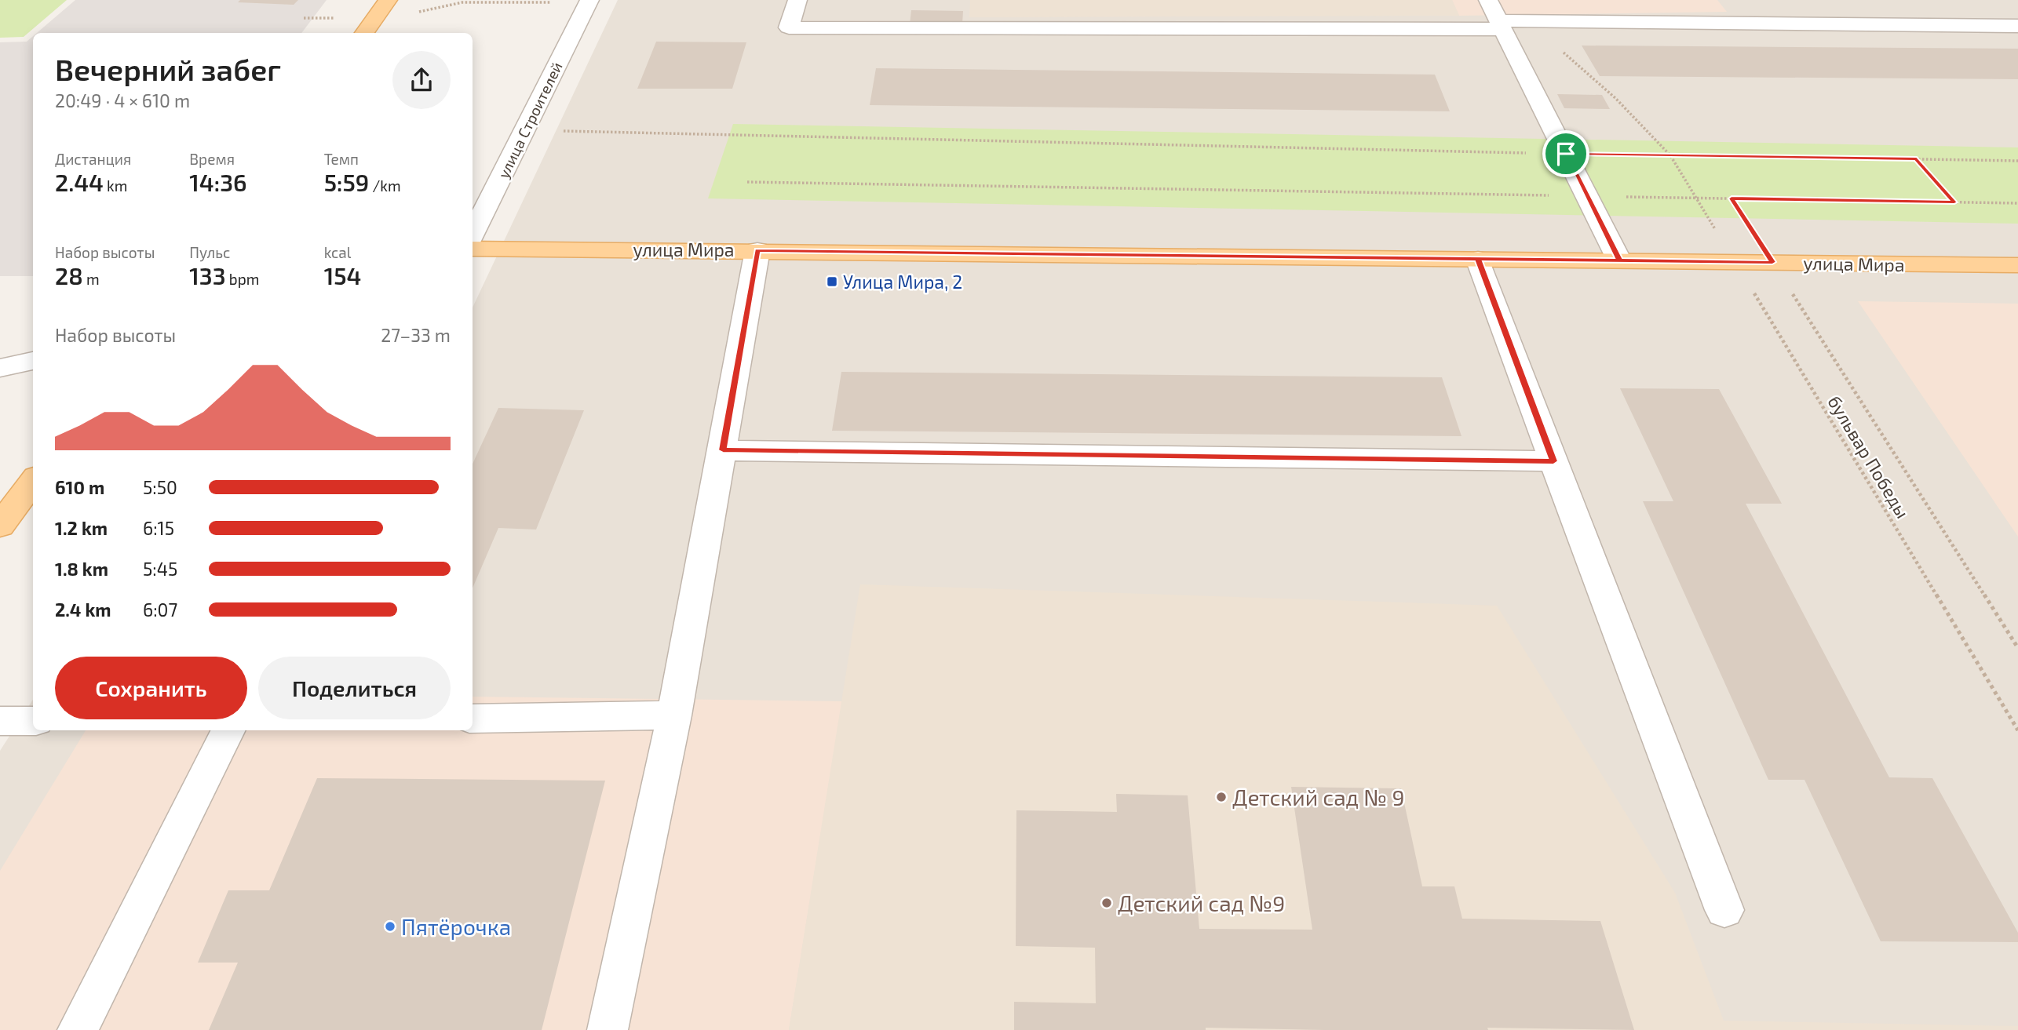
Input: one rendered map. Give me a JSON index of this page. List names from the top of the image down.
{
  "streets": {
    "main road": ["улица Мира"],
    "street": ["улица Строителей"],
    "path": ["бульвар Победы"]
  },
  "crossings": [
    ["улица Мира", "бульвар Победы"]
  ],
  "places": {
    "transit": ["Улица Мира, 2"],
    "other": ["Детский сад № 9", "Детский сад №9", "Пятёрочка"]
  },
  "page": {
    "heading": ["Вечерний забег", "20:49 · 4 × 610 m"],
    "stats": [
      ["Дистанция", "2.44 km"],
      ["Время", "14:36"],
      ["Темп", "5:59 /km"],
      ["Набор высоты", "28 m"],
      ["Пульс", "133 bpm"],
      ["kcal", "154"]
    ],
    "chart": ["Набор высоты", "27–33 m"],
    "list": [
      {
        "name": "610 m",
        "note": "5:50"
      },
      {
        "name": "1.2 km",
        "note": "6:15"
      },
      {
        "name": "1.8 km",
        "note": "5:45"
      },
      {
        "name": "2.4 km",
        "note": "6:07"
      }
    ],
    "buttons": ["Сохранить", "Поделиться"]
  }
}
